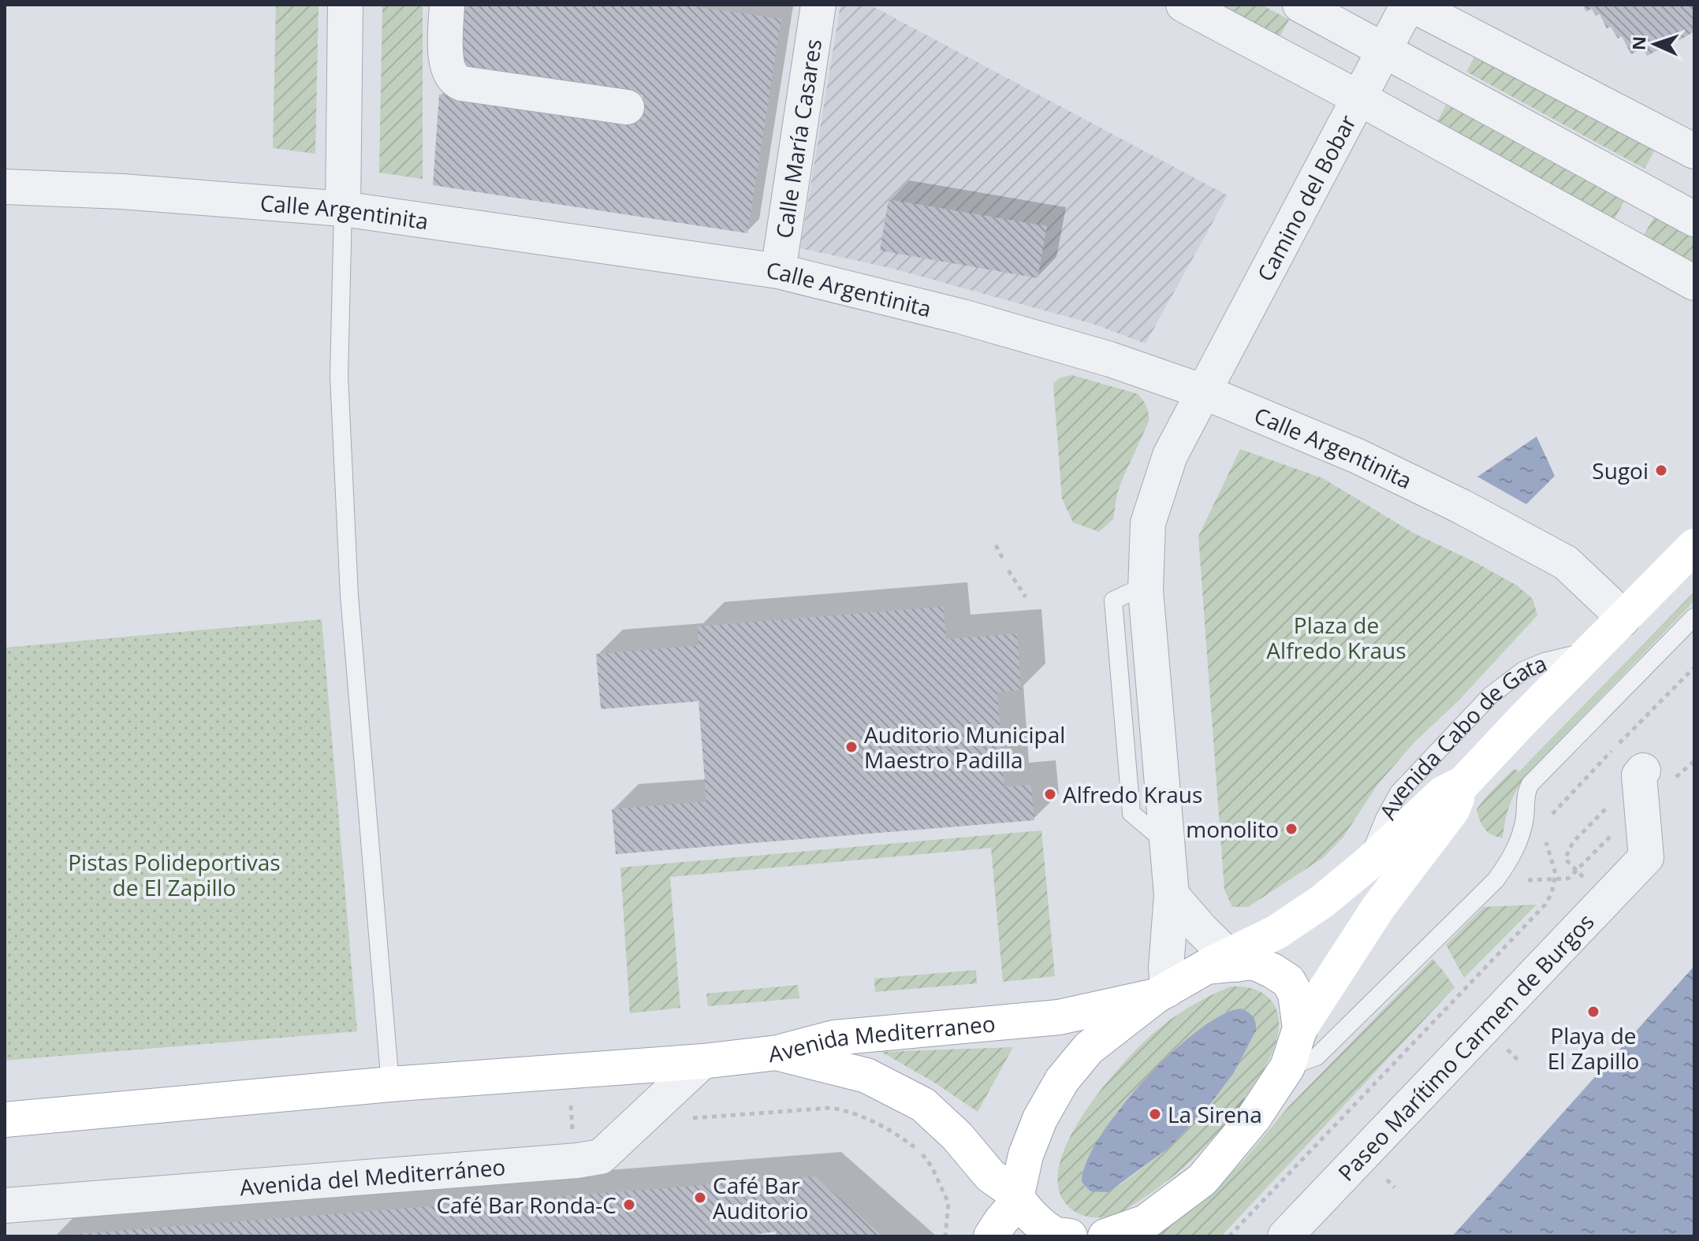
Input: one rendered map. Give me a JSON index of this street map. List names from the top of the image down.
{
  "streets": {
    "main road": ["Avenida Cabo de Gata", "Avenida Mediterraneo"],
    "street": [
      "Calle María Casares",
      "Camino del Bobar",
      "Calle Argentinita",
      "Paseo Marítimo Carmen de Burgos",
      "Avenida del Mediterráneo"
    ]
  },
  "crossings": [
    ["Calle María Casares", "Calle Argentinita"],
    ["Camino del Bobar", "Calle Argentinita"],
    ["Calle Argentinita", "Avenida Cabo de Gata"],
    ["Avenida Cabo de Gata", "Avenida Mediterraneo"]
  ],
  "parks": ["Plaza de Alfredo Kraus", "Pistas Polideportivas de El Zapillo"],
  "places": [
    "Sugoi",
    "Auditorio Municipal Maestro Padilla",
    "Alfredo Kraus",
    "monolito",
    "Playa de El Zapillo",
    "La Sirena",
    "Café Bar Auditorio",
    "Café Bar Ronda-C"
  ],
  "north": "left"
}
